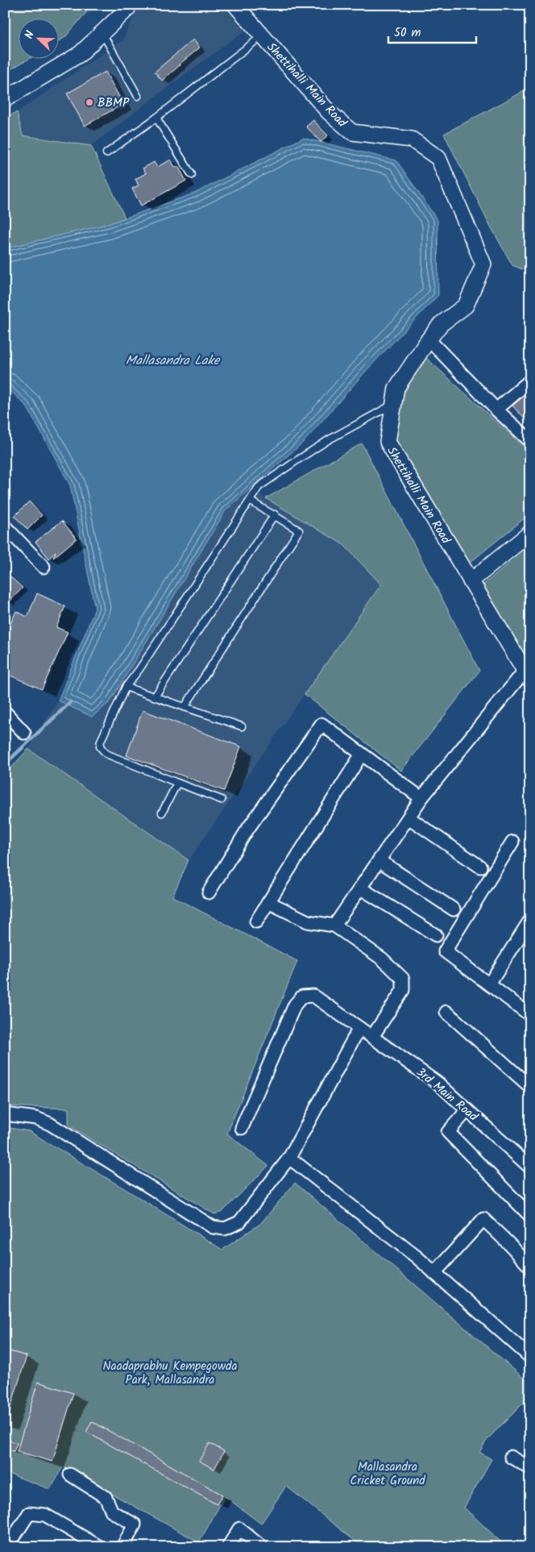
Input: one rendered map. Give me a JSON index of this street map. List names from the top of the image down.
{
  "streets": {
    "street": ["Shettihalli Main Road", "3rd Main Road"]
  },
  "water": ["Mallasandra Lake"],
  "parks": ["Naadaprabhu Kempegowda Park, Mallasandra", "Mallasandra Cricket Ground"],
  "places": ["BBMP"],
  "scale_bar": "50 m",
  "north": "top left"
}
